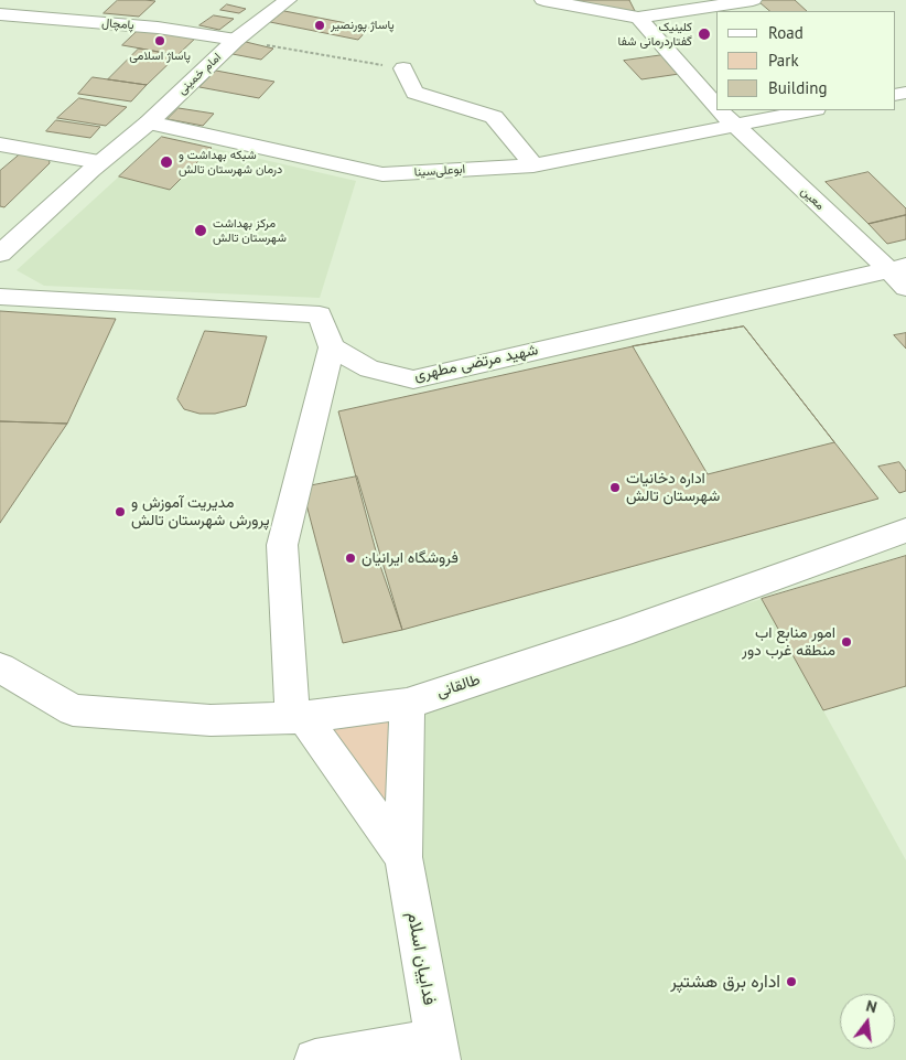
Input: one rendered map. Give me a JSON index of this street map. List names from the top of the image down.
{
  "streets": {
    "street": [
      "پامچال",
      "امام خمینی",
      "ابوعلی‌سینا",
      "معین",
      "شهید مرتضی مطهری",
      "طالقانی",
      "فداییان اسلام"
    ]
  },
  "crossings": [
    ["پامچال", "امام خمینی"],
    ["امام خمینی", "ابوعلی‌سینا"],
    ["ابوعلی‌سینا", "معین"],
    ["معین", "شهید مرتضی مطهری"],
    ["طالقانی", "فداییان اسلام"]
  ],
  "places": [
    "پاساژ پورنصیر",
    "کلینیک گفتاردرمانی شفا",
    "پاساژ اسلامی",
    "شبکه بهداشت و درمان شهرستان تالش",
    "مرکز بهداشت شهرستان تالش",
    "اداره دخانیات شهرستان تالش",
    "مدیریت آموزش و پرورش شهرستان تالش",
    "فروشگاه ایرانیان",
    "امور منابع اب منطقه غرب دور",
    "اداره برق هشتپر"
  ],
  "legend": ["Road", "Park", "Building"],
  "north": "top"
}
